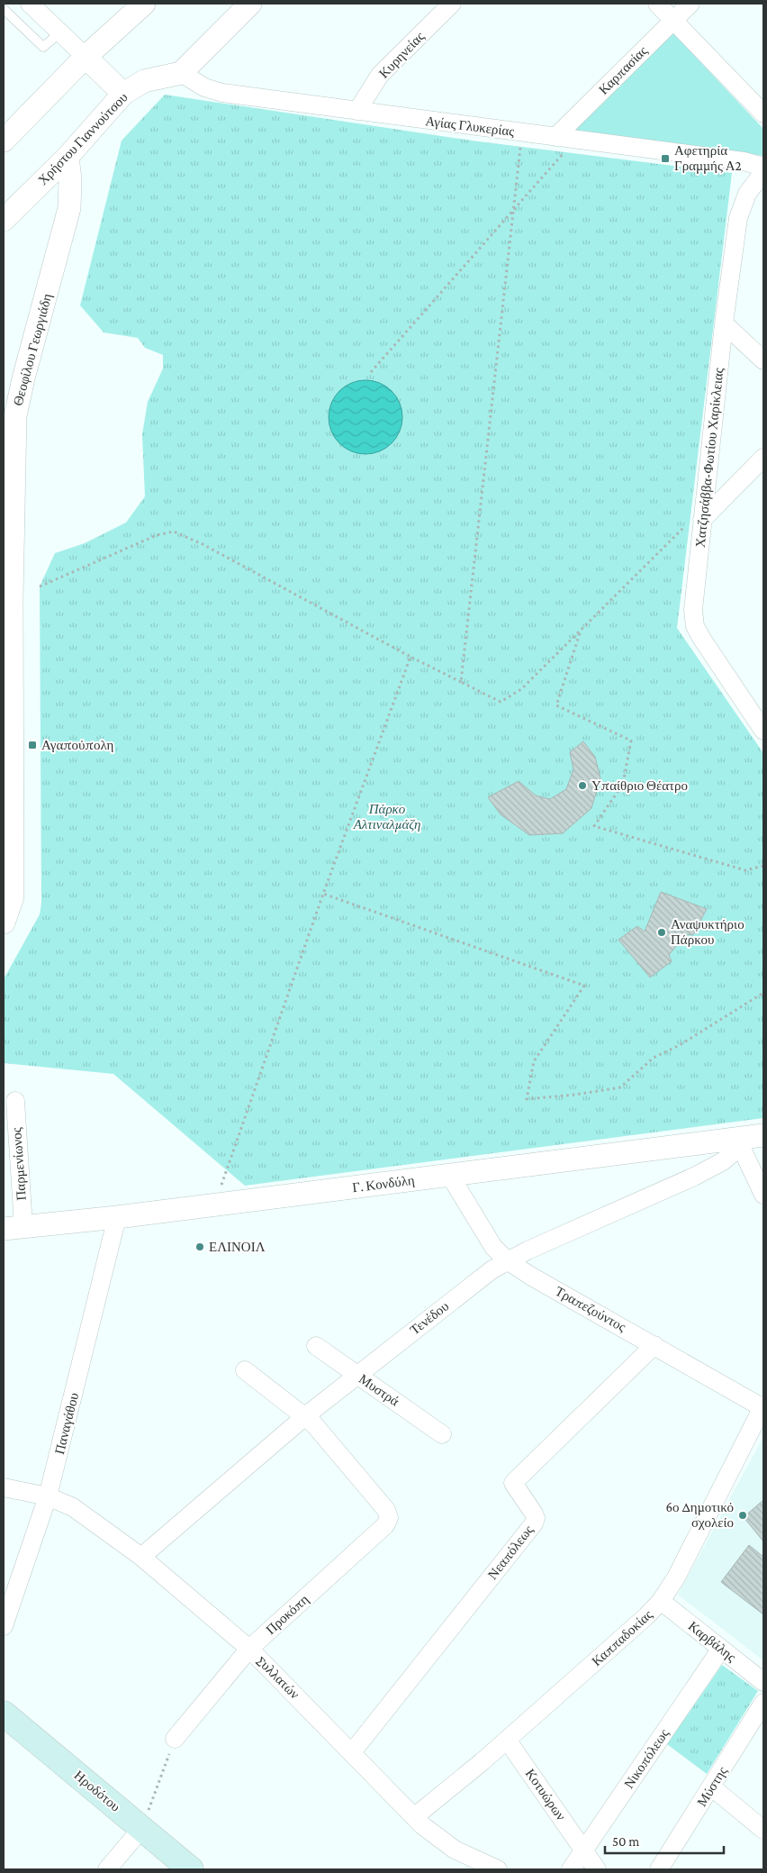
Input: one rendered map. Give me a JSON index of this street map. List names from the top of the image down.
{
  "streets": {
    "main road": ["Ηροδότου"],
    "street": [
      "Κυρηνείας",
      "Καρπασίας",
      "Αγίας Γλυκερίας",
      "Χρήστου Γιαννούτσου",
      "Θεοφίλου Γεωργιάδη",
      "Χατζησάββα-Φωτίου Χαρίκλειας",
      "Παρμενίωνος",
      "Γ. Κονδύλη",
      "Τραπεζούντος",
      "Τενέδου",
      "Μυστρά",
      "Παναγάθου",
      "Νεαπόλεως",
      "Προκόπη",
      "Καππαδοκίας",
      "Καρβάλης",
      "Συλλατών",
      "Νικοπόλεως",
      "Μύστης",
      "Κοτυώρων"
    ]
  },
  "crossings": [
    ["Κυρηνείας", "Αγίας Γλυκερίας"],
    ["Καρπασίας", "Αγίας Γλυκερίας"],
    ["Αγίας Γλυκερίας", "Χρήστου Γιαννούτσου"],
    ["Χρήστου Γιαννούτσου", "Θεοφίλου Γεωργιάδη"],
    ["Παρμενίωνος", "Γ. Κονδύλη"],
    ["Γ. Κονδύλη", "Τραπεζούντος"],
    ["Γ. Κονδύλη", "Τενέδου"],
    ["Γ. Κονδύλη", "Παναγάθου"],
    ["Τραπεζούντος", "Τενέδου"],
    ["Τραπεζούντος", "Νεαπόλεως"],
    ["Τραπεζούντος", "Καππαδοκίας"],
    ["Τενέδου", "Μυστρά"],
    ["Τενέδου", "Προκόπη"],
    ["Τενέδου", "Συλλατών"],
    ["Παναγάθου", "Συλλατών"],
    ["Νεαπόλεως", "Συλλατών"],
    ["Προκόπη", "Συλλατών"],
    ["Καππαδοκίας", "Καρβάλης"],
    ["Καππαδοκίας", "Συλλατών"],
    ["Καππαδοκίας", "Κοτυώρων"],
    ["Καρβάλης", "Νικοπόλεως"],
    ["Νικοπόλεως", "Κοτυώρων"]
  ],
  "parks": ["Πάρκο Αλτιναλμάζη"],
  "places": {
    "transit": ["Αφετηρία Γραμμής Α2", "Αγαπούπολη"],
    "other": [
      "Υπαίθριο Θέατρο",
      "Αναψυκτήριο Πάρκου",
      "ΕΛΙΝΟΙΛ",
      "6ο Δημοτικό σχολείο"
    ]
  },
  "scale_bar": "50 m"
}
